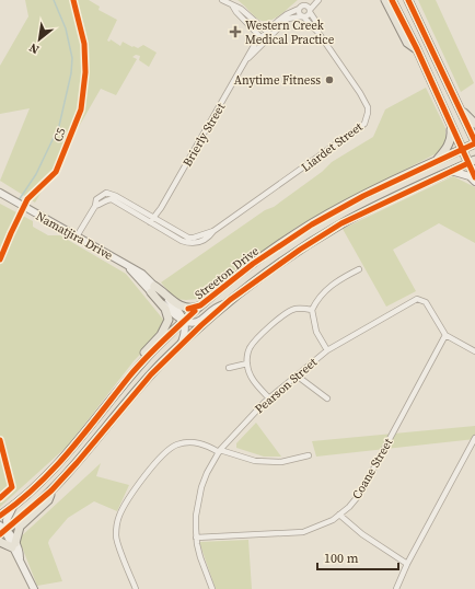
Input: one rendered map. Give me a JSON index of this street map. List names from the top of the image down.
{
  "streets": {
    "main road": ["Namatjira Drive", "Streeton Drive"],
    "street": [
      "Brierly Street",
      "Liardet Street",
      "Pearson Street",
      "Coane Street"
    ],
    "cycle path": ["C5"]
  },
  "crossings": [
    ["Brierly Street", "Liardet Street"],
    ["Namatjira Drive", "Streeton Drive"],
    ["Pearson Street", "Coane Street"]
  ],
  "places": {
    "health": ["Western Creek Medical Practice"],
    "other": ["Anytime Fitness"]
  },
  "scale_bar": "100 m",
  "north": "bottom left"
}
